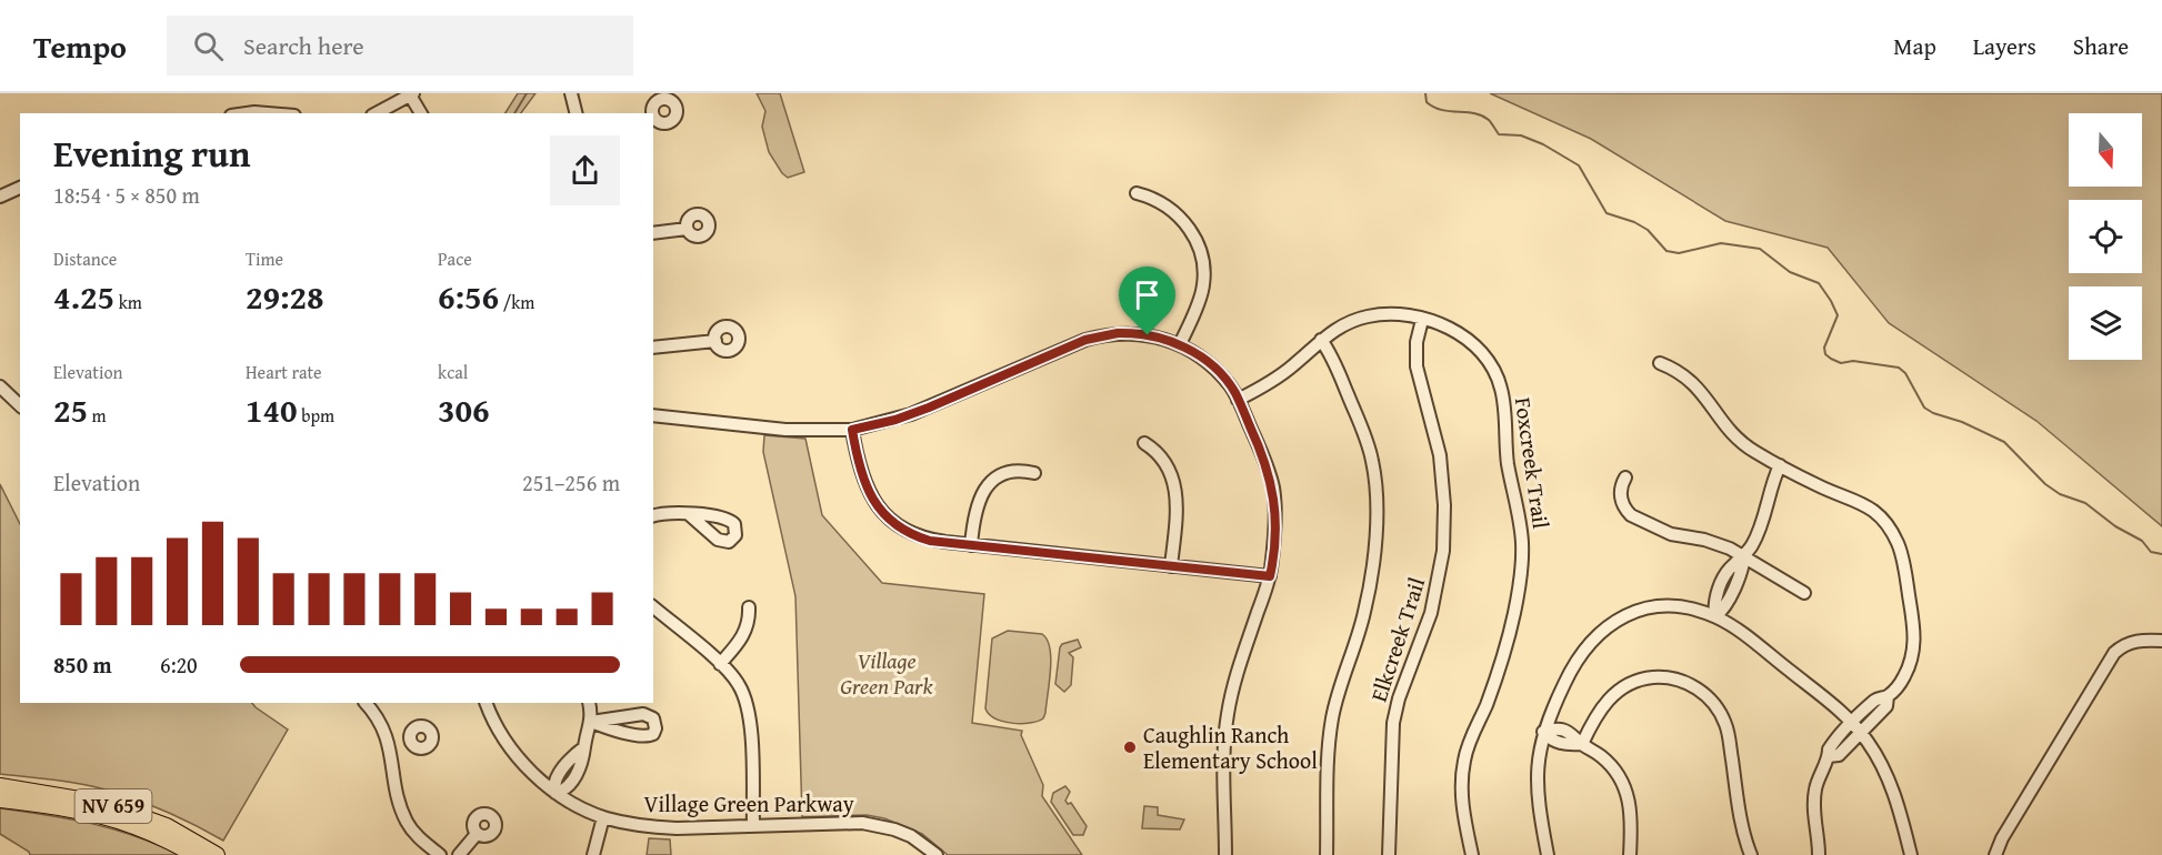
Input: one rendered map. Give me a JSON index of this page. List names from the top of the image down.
{
  "streets": {
    "main road": ["NV 659"],
    "street": ["Foxcreek Trail", "Elkcreek Trail", "Village Green Parkway"]
  },
  "crossings": [
    ["Foxcreek Trail", "Elkcreek Trail"]
  ],
  "parks": ["Village Green Park"],
  "places": ["Caughlin Ranch Elementary School"],
  "north": "bottom",
  "page": {
    "header": "Tempo",
    "search": "Search here",
    "nav": ["Map", "Layers", "Share"],
    "heading": ["Evening run", "18:54 · 5 × 850 m"],
    "stats": [
      ["Distance", "4.25 km"],
      ["Time", "29:28"],
      ["Pace", "6:56 /km"],
      ["Elevation", "25 m"],
      ["Heart rate", "140 bpm"],
      ["kcal", "306"]
    ],
    "chart": ["Elevation", "251–256 m"],
    "list": [
      {
        "name": "850 m",
        "note": "6:20"
      }
    ]
  }
}
